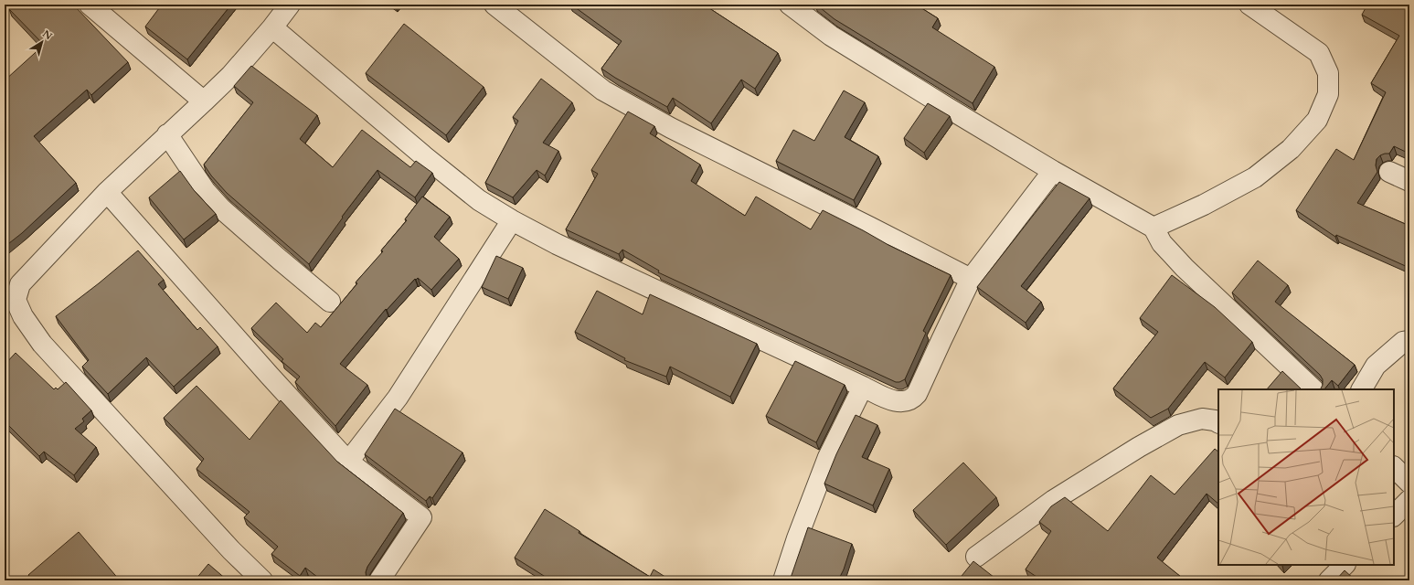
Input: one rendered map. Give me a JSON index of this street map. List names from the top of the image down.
{
  "north": "top right"
}
